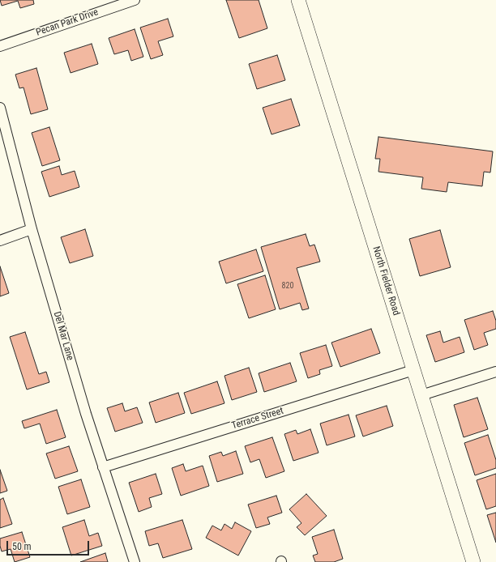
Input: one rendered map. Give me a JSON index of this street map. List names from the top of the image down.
{
  "streets": {
    "main road": ["North Fielder Road"],
    "street": ["Pecan Park Drive", "Del Mar Lane", "Terrace Street"]
  },
  "crossings": [
    ["North Fielder Road", "Terrace Street"],
    ["Del Mar Lane", "Terrace Street"]
  ],
  "house_numbers": ["820"],
  "scale_bar": "50 m"
}
